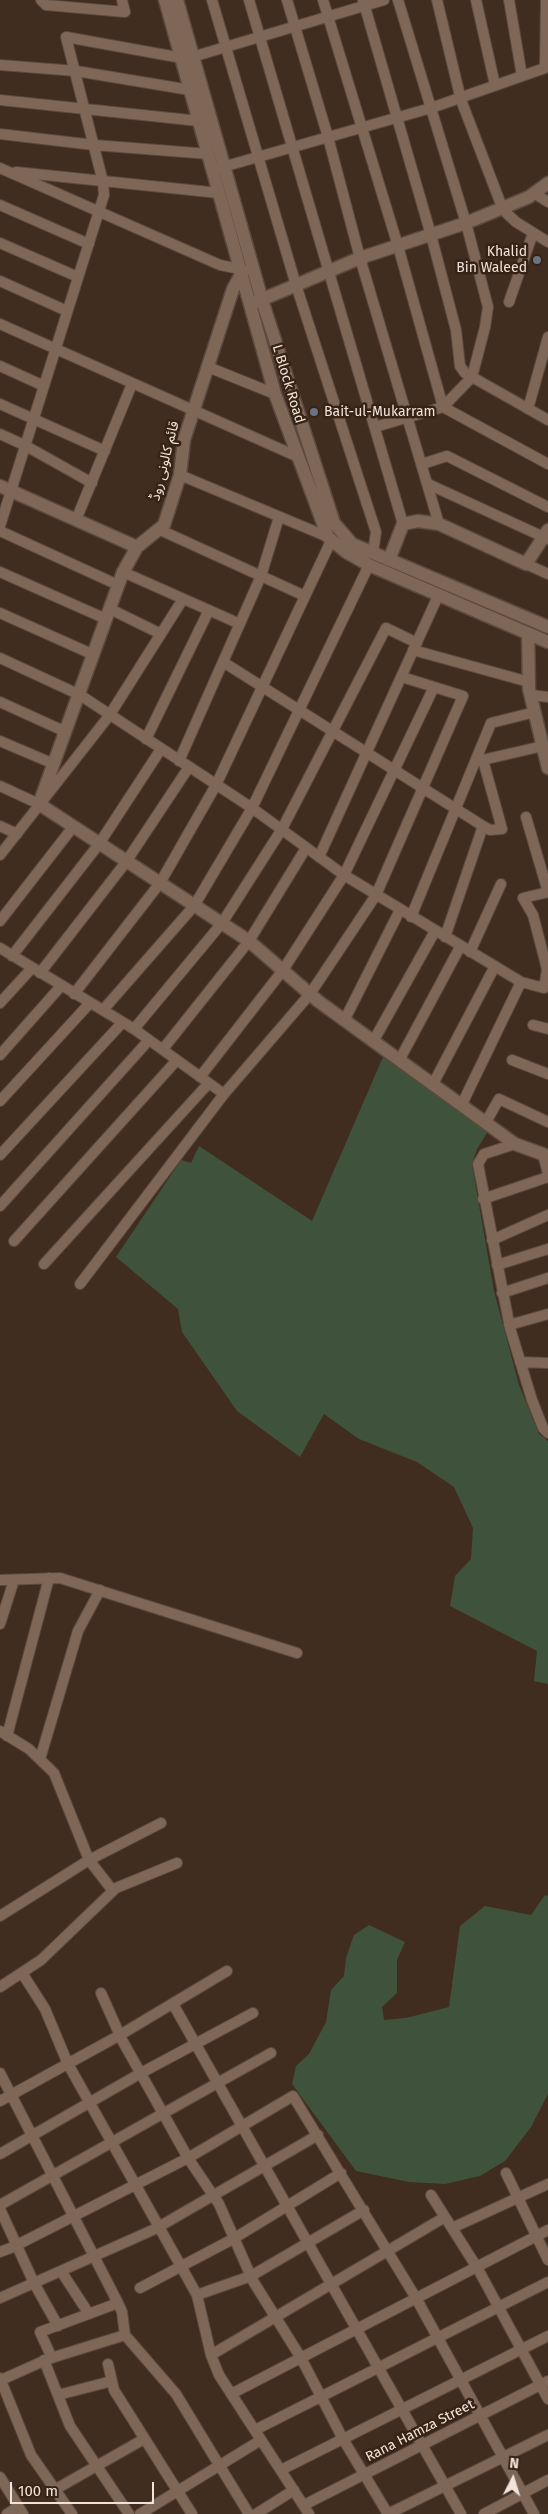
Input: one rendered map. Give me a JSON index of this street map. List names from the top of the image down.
{
  "streets": {
    "street": ["L Block Road", "قائم کالونی روڈ", "Rana Hamza Street"]
  },
  "crossings": [
    ["L Block Road", "قائم کالونی روڈ"]
  ],
  "places": ["Khalid Bin Waleed", "Bait-ul-Mukarram"],
  "scale_bar": "100 m",
  "north": "top"
}
